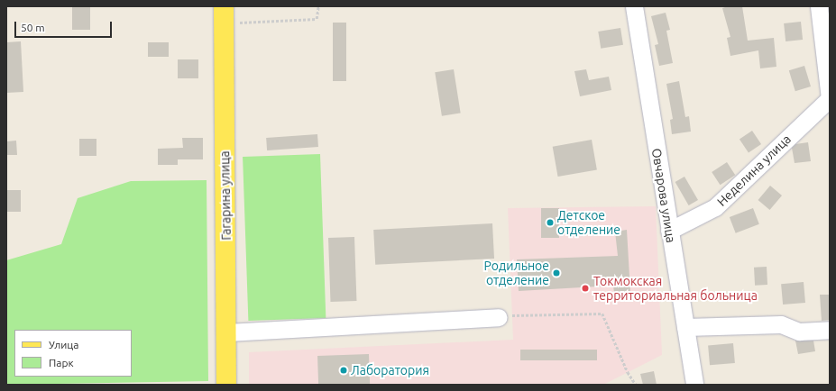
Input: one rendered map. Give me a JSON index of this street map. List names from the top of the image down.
{
  "streets": {
    "main road": ["Гагарина улица"],
    "street": ["Неделина улица", "Овчарова улица"]
  },
  "crossings": [
    ["Неделина улица", "Овчарова улица"]
  ],
  "places": [
    "Детское отделение",
    "Родильное отделение",
    "Токмокская территориальная больница",
    "Лаборатория"
  ],
  "legend": ["Улица", "Парк"],
  "scale_bar": "50 m"
}
